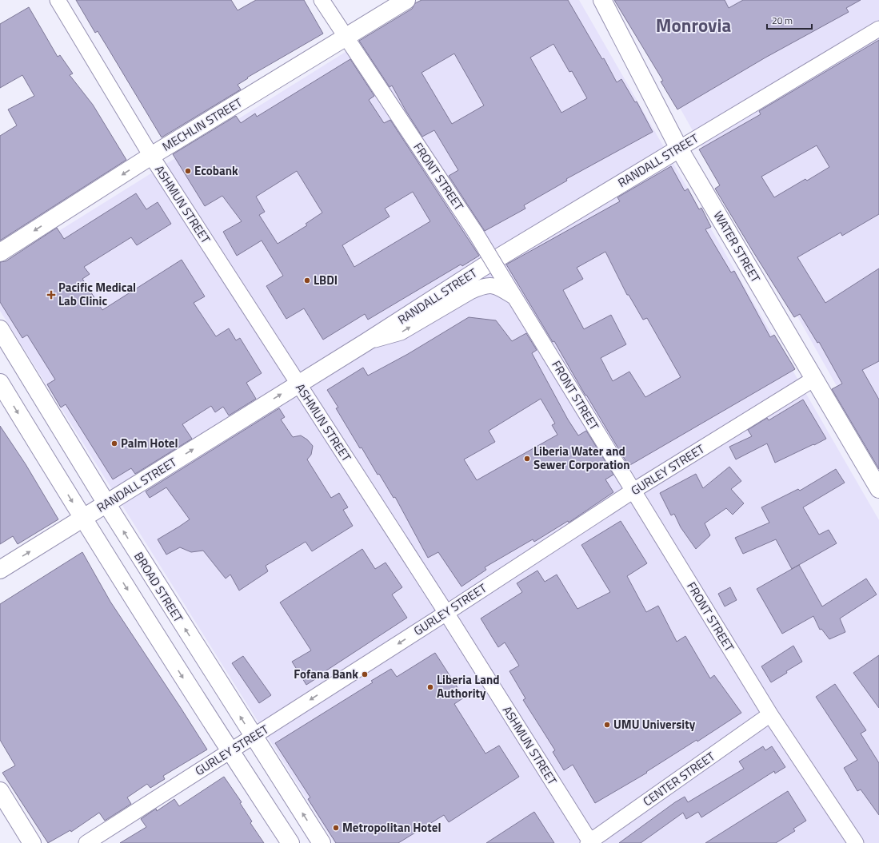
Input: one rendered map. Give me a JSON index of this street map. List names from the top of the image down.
{
  "streets": {
    "street": [
      "MECHLIN STREET",
      "RANDALL STREET",
      "FRONT STREET",
      "ASHMUN STREET",
      "WATER STREET",
      "GURLEY STREET",
      "BROAD STREET",
      "CENTER STREET"
    ]
  },
  "crossings": [
    ["MECHLIN STREET", "FRONT STREET"],
    ["MECHLIN STREET", "ASHMUN STREET"],
    ["RANDALL STREET", "ASHMUN STREET"],
    ["RANDALL STREET", "WATER STREET"],
    ["RANDALL STREET", "BROAD STREET"],
    ["FRONT STREET", "GURLEY STREET"],
    ["FRONT STREET", "CENTER STREET"],
    ["ASHMUN STREET", "GURLEY STREET"],
    ["ASHMUN STREET", "CENTER STREET"],
    ["WATER STREET", "GURLEY STREET"],
    ["GURLEY STREET", "BROAD STREET"]
  ],
  "one_way": ["MECHLIN STREET"],
  "districts": ["Monrovia"],
  "places": {
    "other": [
      "Ecobank",
      "LBDI",
      "Palm Hotel",
      "Liberia Water and Sewer Corporation",
      "Fofana Bank",
      "Liberia Land Authority",
      "UMU University",
      "Metropolitan Hotel"
    ],
    "health": ["Pacific Medical Lab Clinic"]
  },
  "scale_bar": "20 m"
}
